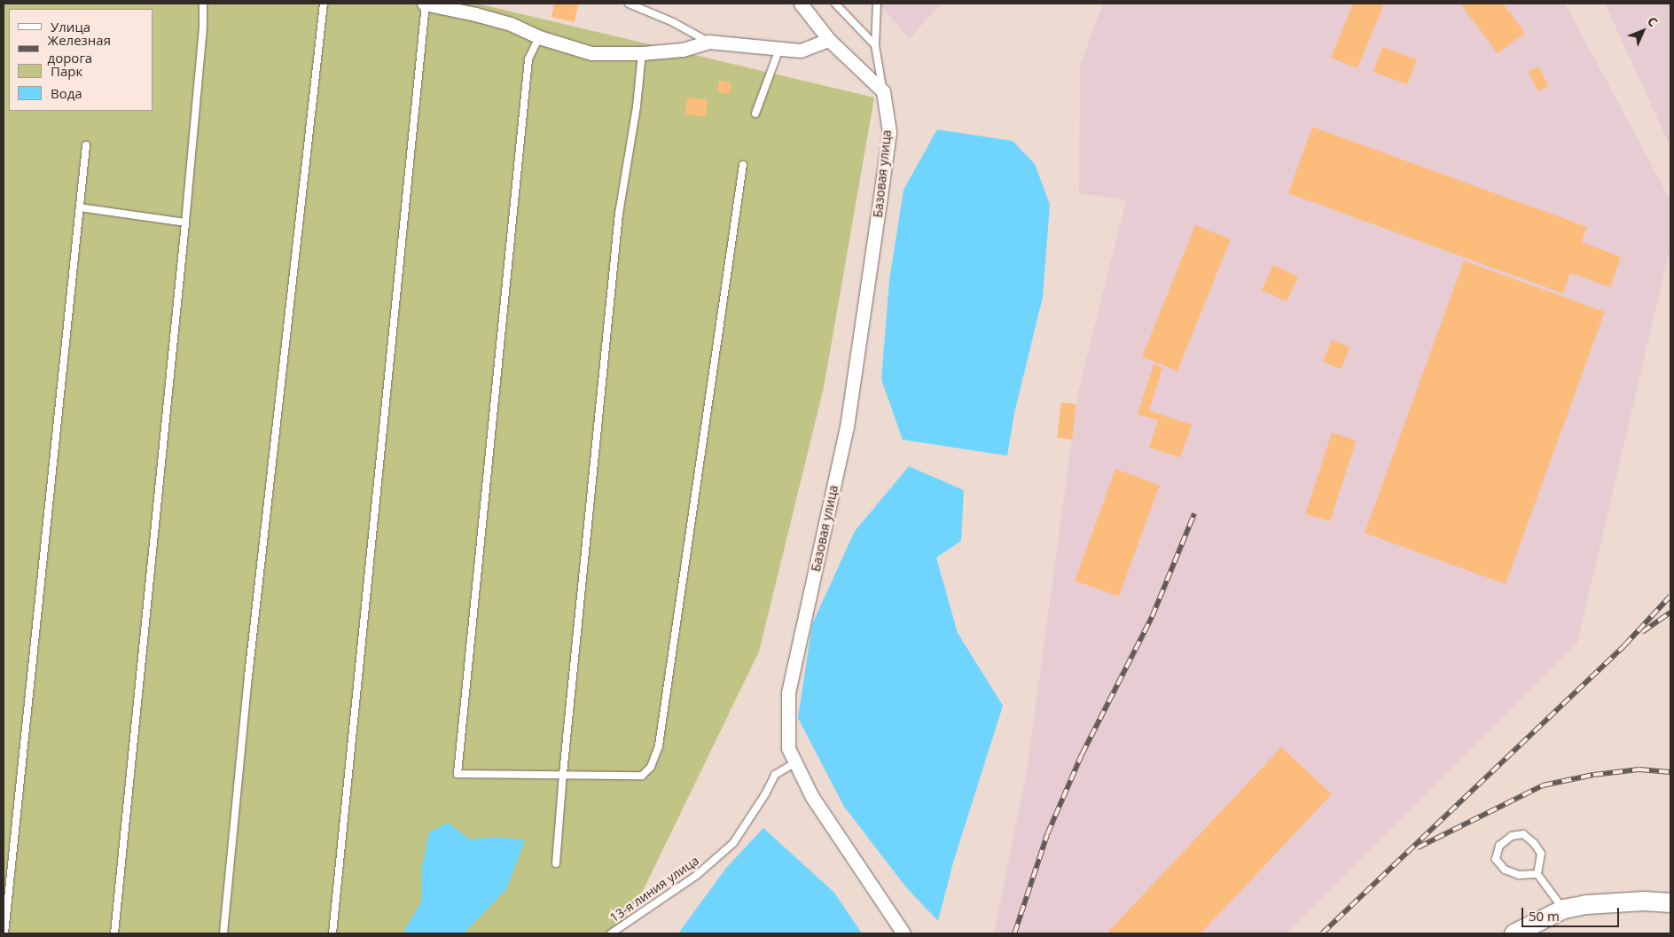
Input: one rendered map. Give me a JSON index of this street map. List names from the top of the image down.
{
  "streets": {
    "street": ["Базовая улица"],
    "lane": ["13-я линия улица"]
  },
  "crossings": [
    ["Базовая улица", "13-я линия улица"]
  ],
  "legend": [
    "Улица",
    "Железная дорога",
    "Парк",
    "Вода"
  ],
  "scale_bar": "50 m",
  "north": "top right"
}
